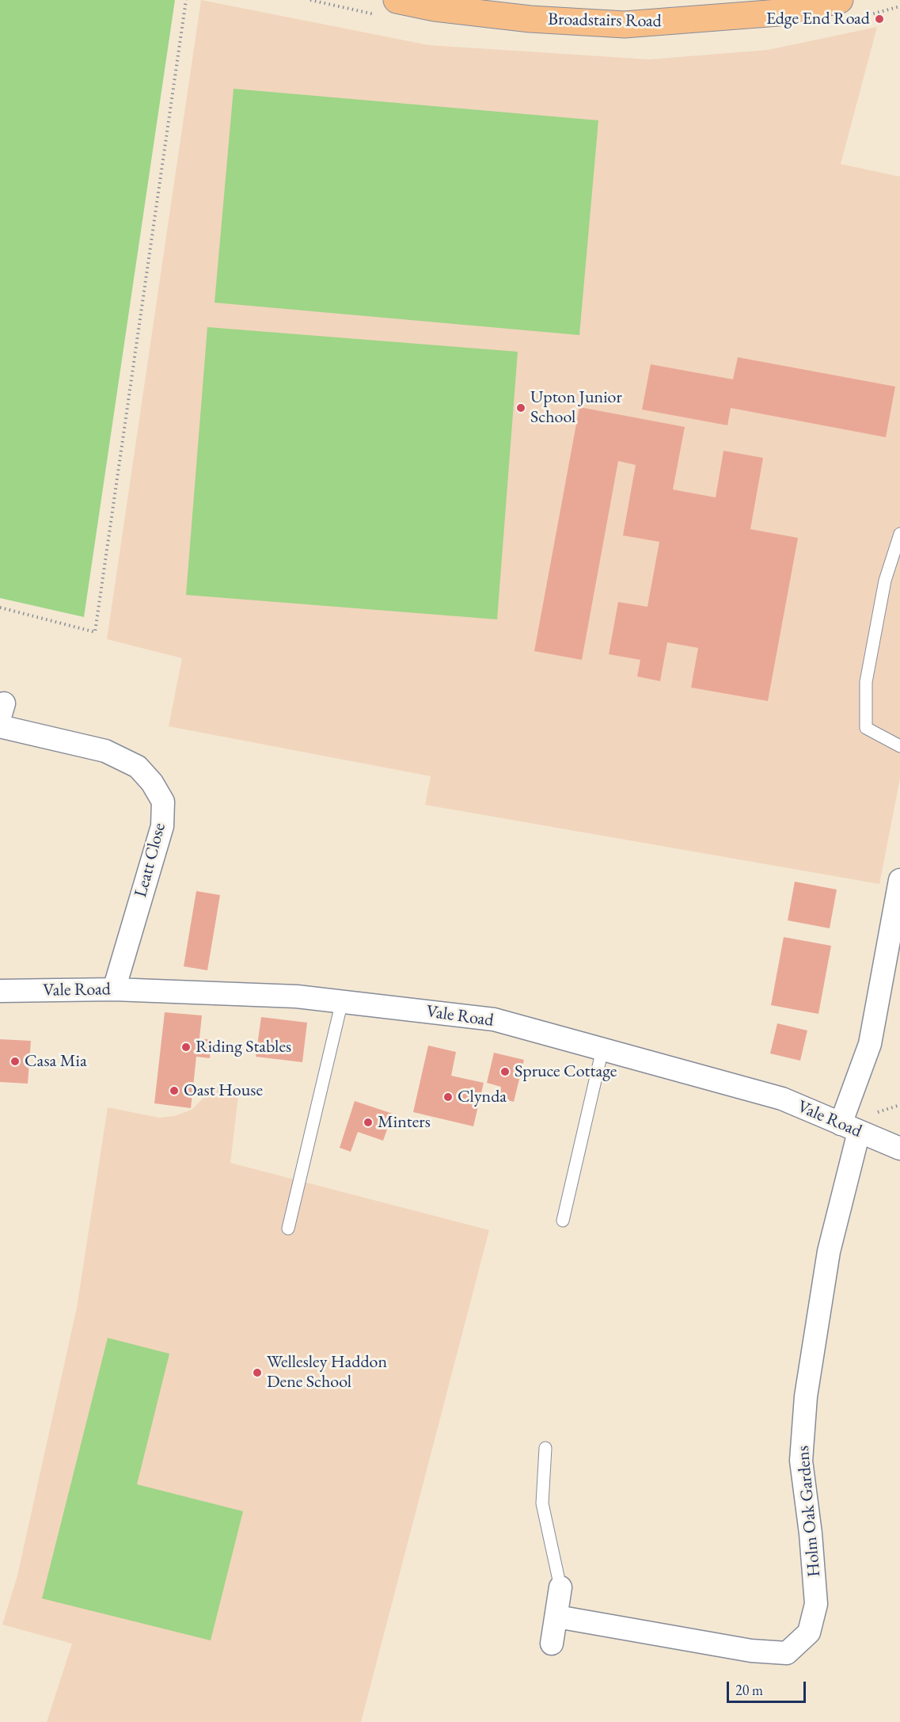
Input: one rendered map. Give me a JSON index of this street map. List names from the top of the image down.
{
  "streets": {
    "main road": ["Broadstairs Road"],
    "street": ["Leatt Close", "Vale Road", "Holm Oak Gardens"]
  },
  "crossings": [
    ["Leatt Close", "Vale Road"],
    ["Vale Road", "Holm Oak Gardens"]
  ],
  "places": [
    "Edge End Road",
    "Upton Junior School",
    "Riding Stables",
    "Casa Mia",
    "Spruce Cottage",
    "Oast House",
    "Clynda",
    "Minters",
    "Wellesley Haddon Dene School"
  ],
  "scale_bar": "20 m"
}
